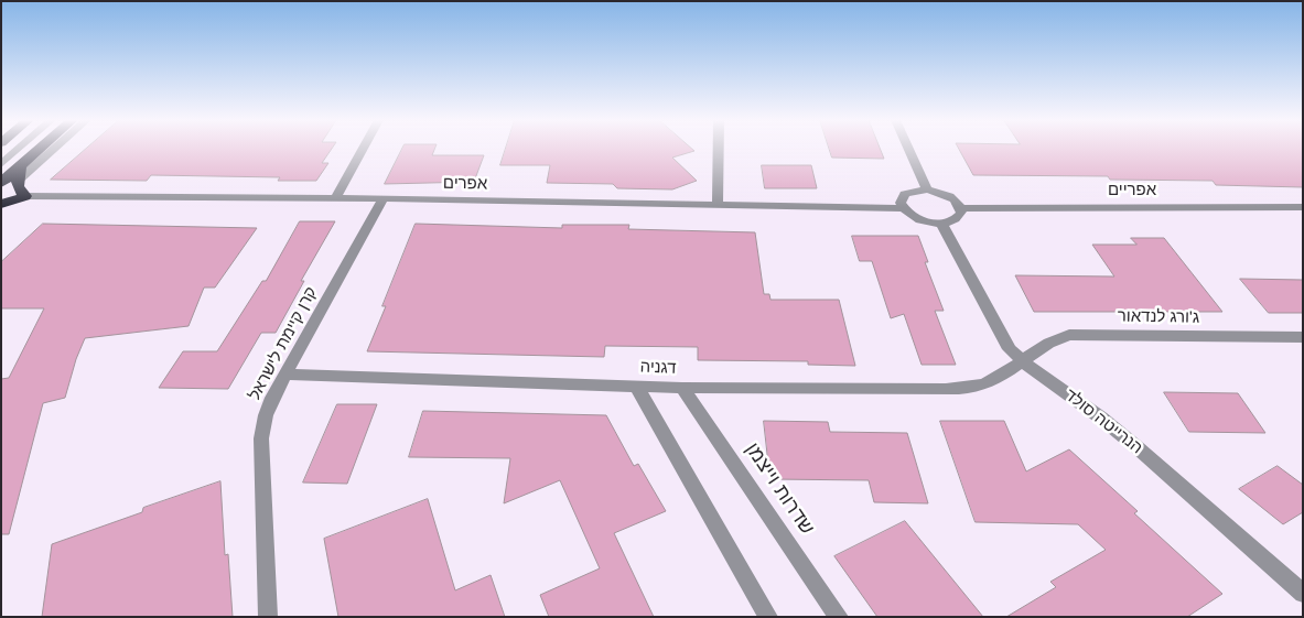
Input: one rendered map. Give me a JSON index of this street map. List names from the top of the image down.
{
  "streets": {
    "street": [
      "אפרים",
      "אפריים",
      "ג'ורג לנדאור",
      "קרן קיימת לישראל",
      "דגניה",
      "הנרייטה סולד",
      "שדרות וייצמן"
    ]
  },
  "crossings": [
    ["אפרים", "קרן קיימת לישראל"],
    ["ג'ורג לנדאור", "דגניה"],
    ["ג'ורג לנדאור", "הנרייטה סולד"],
    ["קרן קיימת לישראל", "דגניה"],
    ["דגניה", "הנרייטה סולד"],
    ["דגניה", "שדרות וייצמן"]
  ]
}
